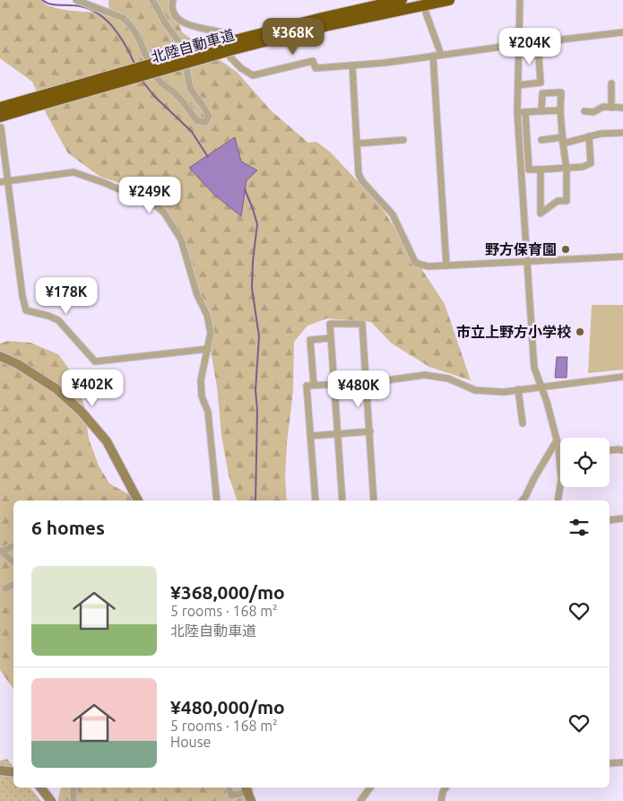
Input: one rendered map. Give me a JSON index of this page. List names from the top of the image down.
{
  "streets": {
    "highway": ["北陸自動車道"]
  },
  "places": ["野方保育園", "市立上野方小学校"],
  "page": {
    "price": [
      "¥368K",
      "¥204K",
      "¥249K",
      "¥178K",
      "¥402K",
      "¥480K"
    ],
    "heading": "6 homes",
    "list": [
      {
        "name": "¥368,000/mo",
        "note": "5 rooms · 168 m² · 北陸自動車道"
      },
      {
        "name": "¥480,000/mo",
        "note": "5 rooms · 168 m² · House"
      }
    ]
  }
}
